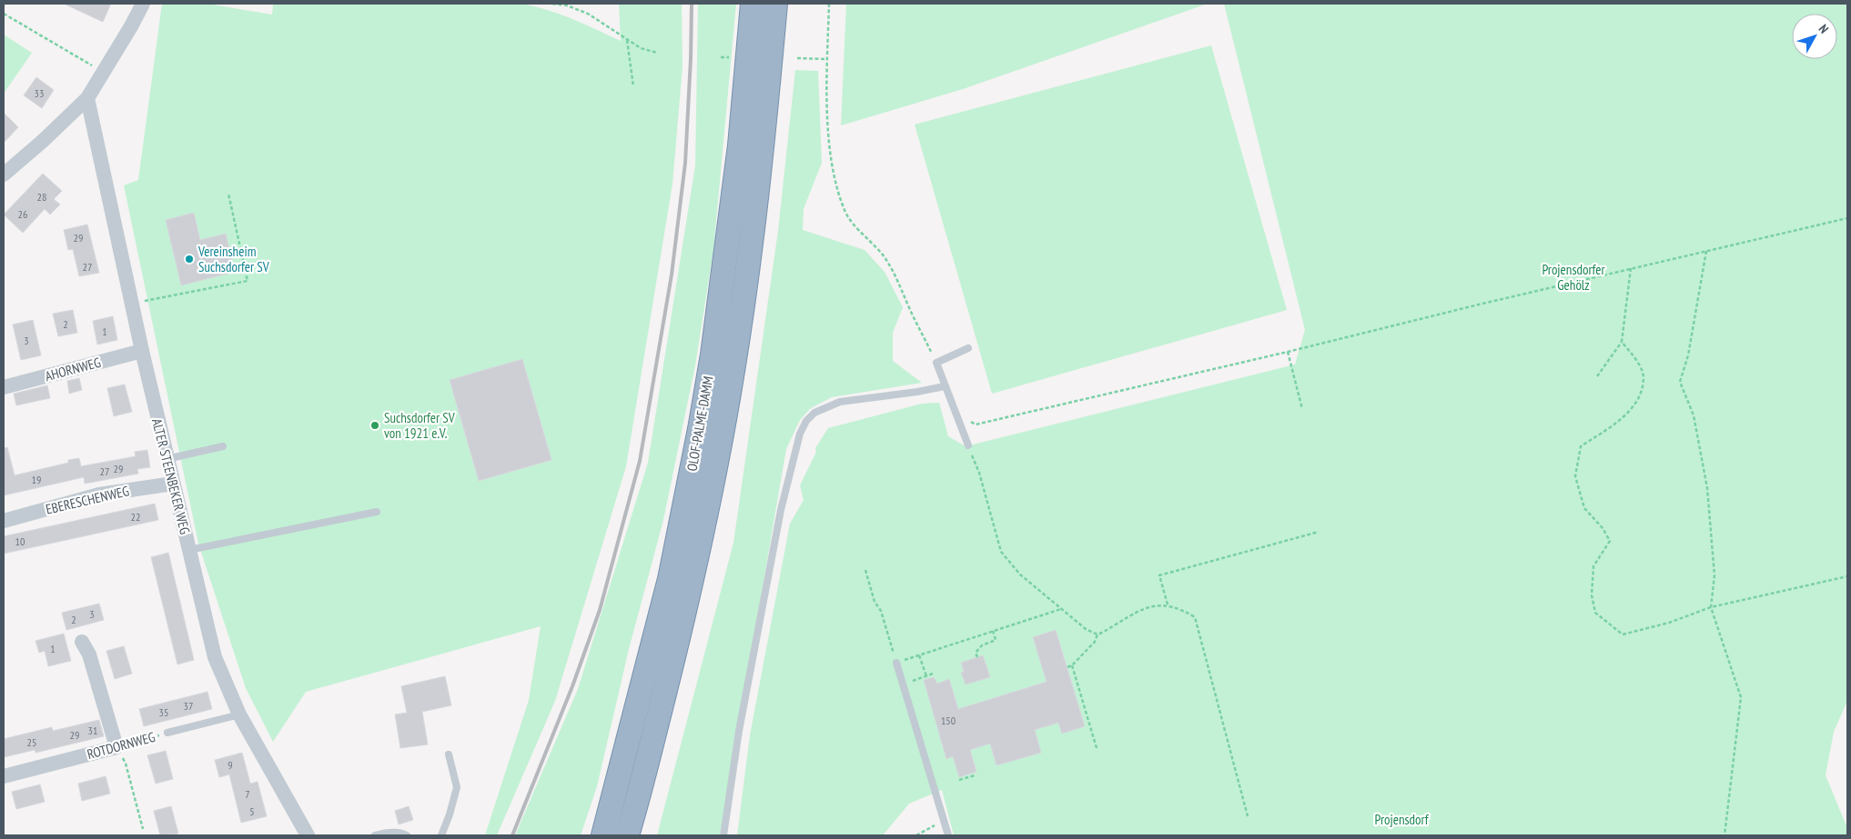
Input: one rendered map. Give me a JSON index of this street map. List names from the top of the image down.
{
  "streets": {
    "highway": ["OLOF-PALME-DAMM"],
    "street": [
      "AHORNWEG",
      "ALTER STEENBEKER WEG",
      "EBERESCHENWEG",
      "ROTDORNWEG"
    ]
  },
  "crossings": [
    ["AHORNWEG", "ALTER STEENBEKER WEG"],
    ["ALTER STEENBEKER WEG", "EBERESCHENWEG"],
    ["ALTER STEENBEKER WEG", "ROTDORNWEG"]
  ],
  "parks": ["Projensdorfer Gehölz", "Projensdorf"],
  "places": ["Vereinsheim Suchsdorfer SV", "Suchsdorfer SV von 1921 e.V."],
  "house_numbers": [
    "33",
    "28",
    "26",
    "29",
    "27",
    "2",
    "1",
    "3",
    "29",
    "27",
    "19",
    "22",
    "10",
    "3",
    "2",
    "1",
    "37",
    "35",
    "150",
    "31",
    "29",
    "25",
    "9",
    "7",
    "5"
  ],
  "north": "top right"
}
